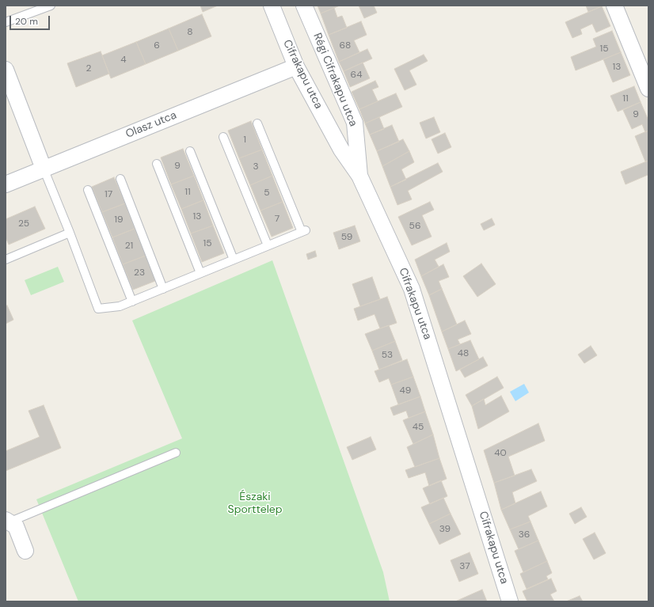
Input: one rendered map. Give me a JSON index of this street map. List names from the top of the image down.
{
  "streets": {
    "street": ["Cifrakapu utca", "Régi Cifrakapu utca", "Olasz utca"]
  },
  "crossings": [
    ["Cifrakapu utca", "Régi Cifrakapu utca"],
    ["Cifrakapu utca", "Olasz utca"]
  ],
  "parks": ["Északi Sporttelep"],
  "house_numbers": [
    "8",
    "6",
    "68",
    "15",
    "4",
    "13",
    "2",
    "64",
    "11",
    "9",
    "1",
    "9",
    "3",
    "11",
    "5",
    "17",
    "13",
    "7",
    "19",
    "25",
    "56",
    "59",
    "15",
    "21",
    "23",
    "48",
    "53",
    "49",
    "45",
    "40",
    "39",
    "36",
    "37"
  ],
  "scale_bar": "20 m"
}
